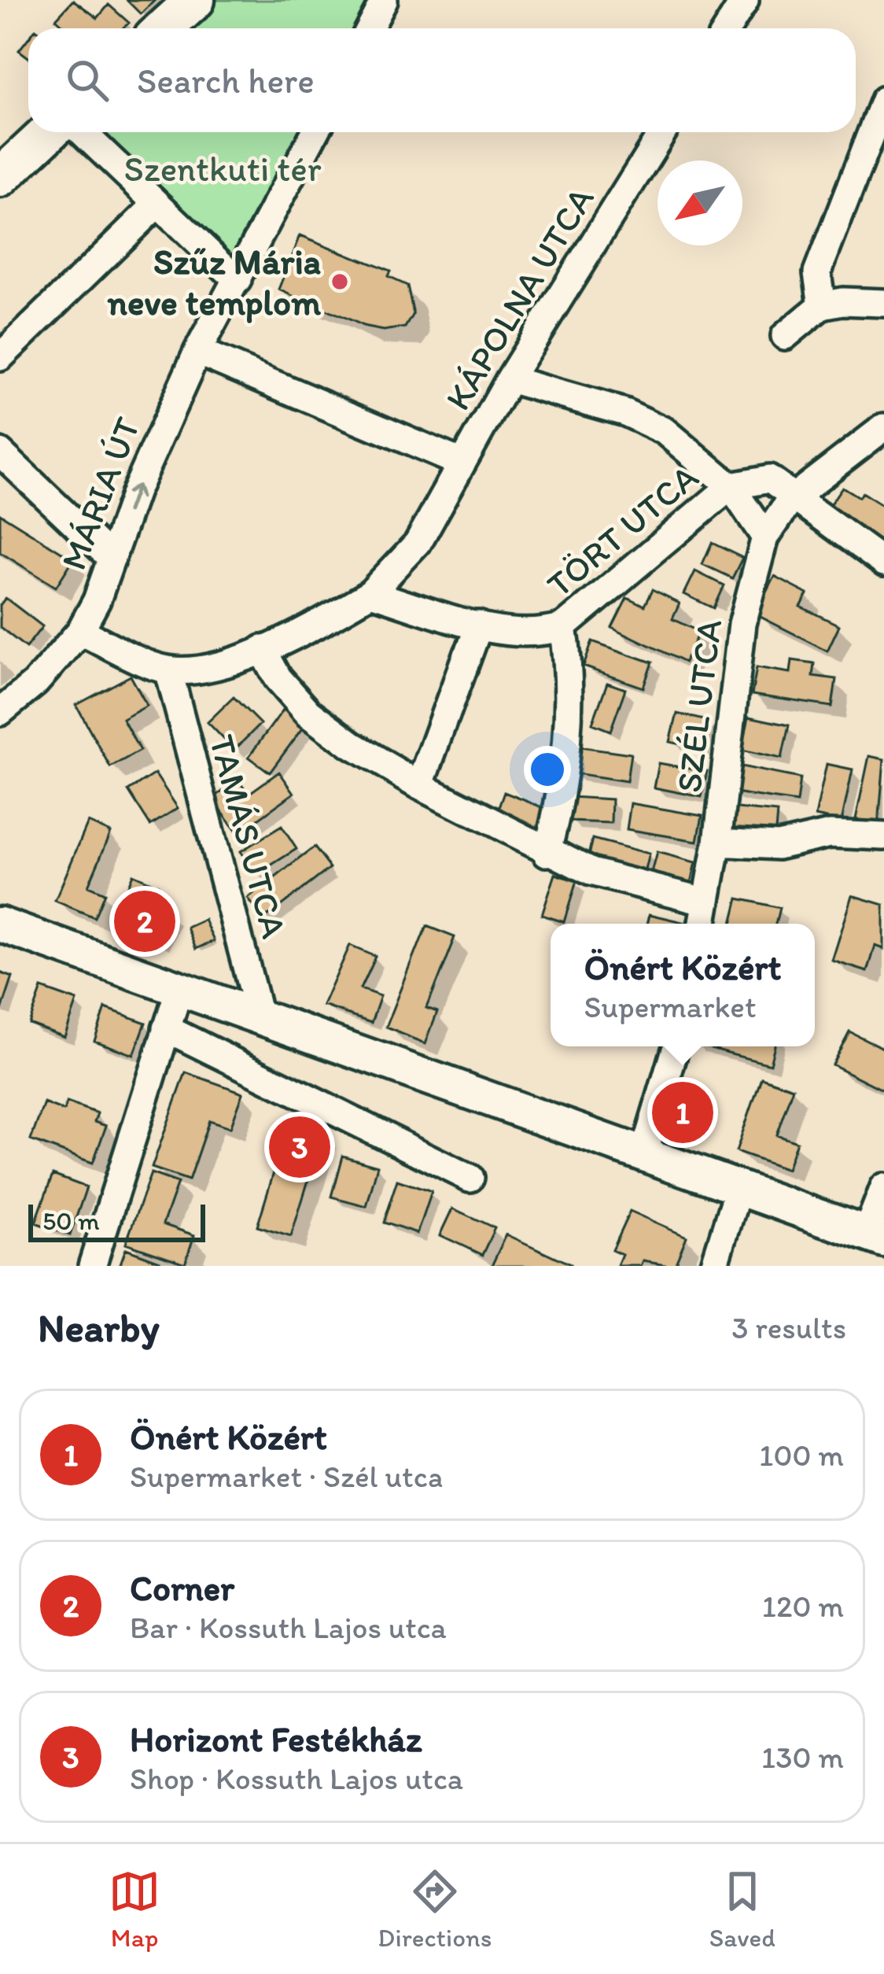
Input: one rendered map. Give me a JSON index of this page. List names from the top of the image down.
{
  "streets": {
    "street": [
      "KÁPOLNA UTCA",
      "MÁRIA ÚT",
      "TÖRT UTCA",
      "SZÉL UTCA",
      "TAMÁS UTCA"
    ]
  },
  "crossings": [
    ["KÁPOLNA UTCA", "MÁRIA ÚT"],
    ["KÁPOLNA UTCA", "TÖRT UTCA"]
  ],
  "parks": ["Szentkuti tér"],
  "places": ["Szűz Mária neve templom"],
  "scale_bar": "50 m",
  "north": "bottom left",
  "page": {
    "search": "Search here",
    "pins": ["2", "1", "3"],
    "popup": ["Önért Közért", "Supermarket"],
    "scale": "50 m",
    "heading": ["Nearby", "3 results"],
    "list": [
      {
        "mark": "1",
        "name": "Önért Közért",
        "note": "Supermarket · Szél utca",
        "value": "100 m"
      },
      {
        "mark": "2",
        "name": "Corner",
        "note": "Bar · Kossuth Lajos utca",
        "value": "120 m"
      },
      {
        "mark": "3",
        "name": "Horizont Festékház",
        "note": "Shop · Kossuth Lajos utca",
        "value": "130 m"
      }
    ],
    "nav": ["Map", "Directions", "Saved"]
  }
}
